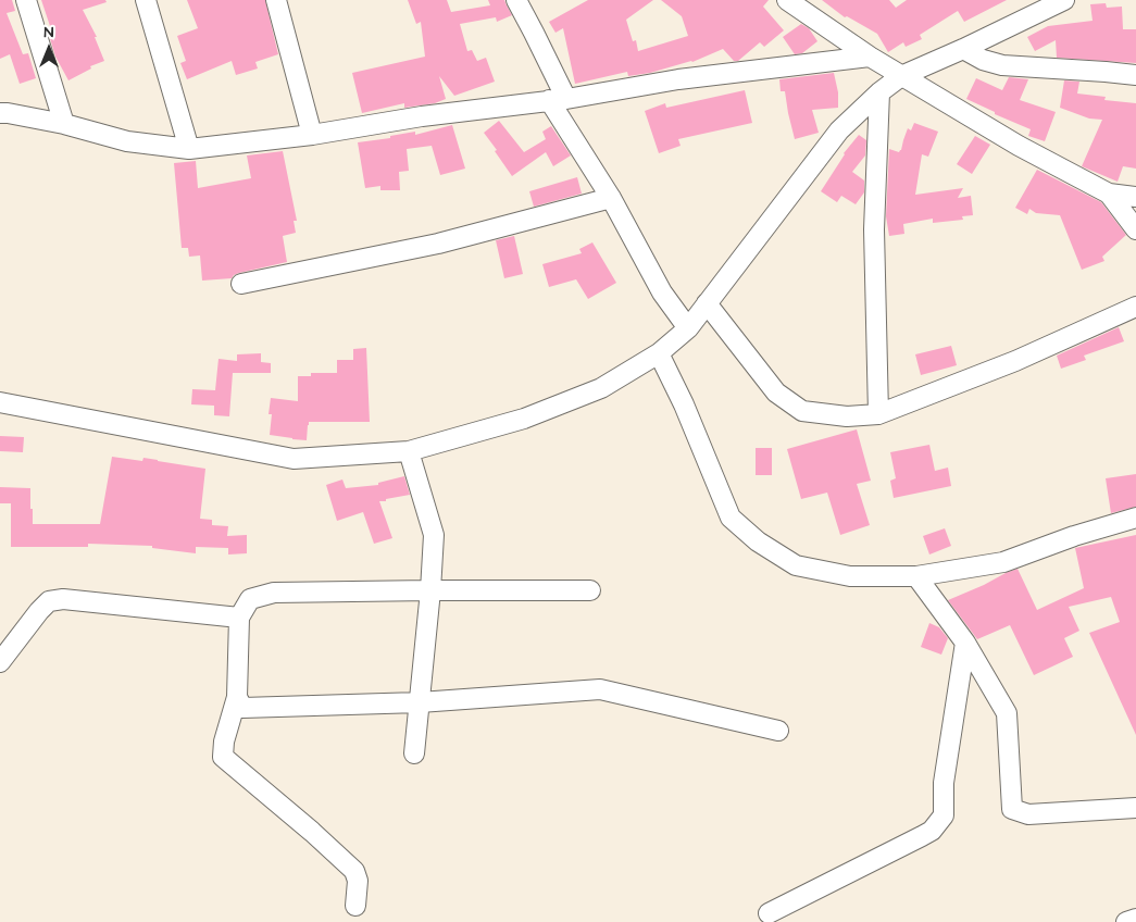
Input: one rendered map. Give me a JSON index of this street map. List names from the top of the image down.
{
  "north": "top"
}
